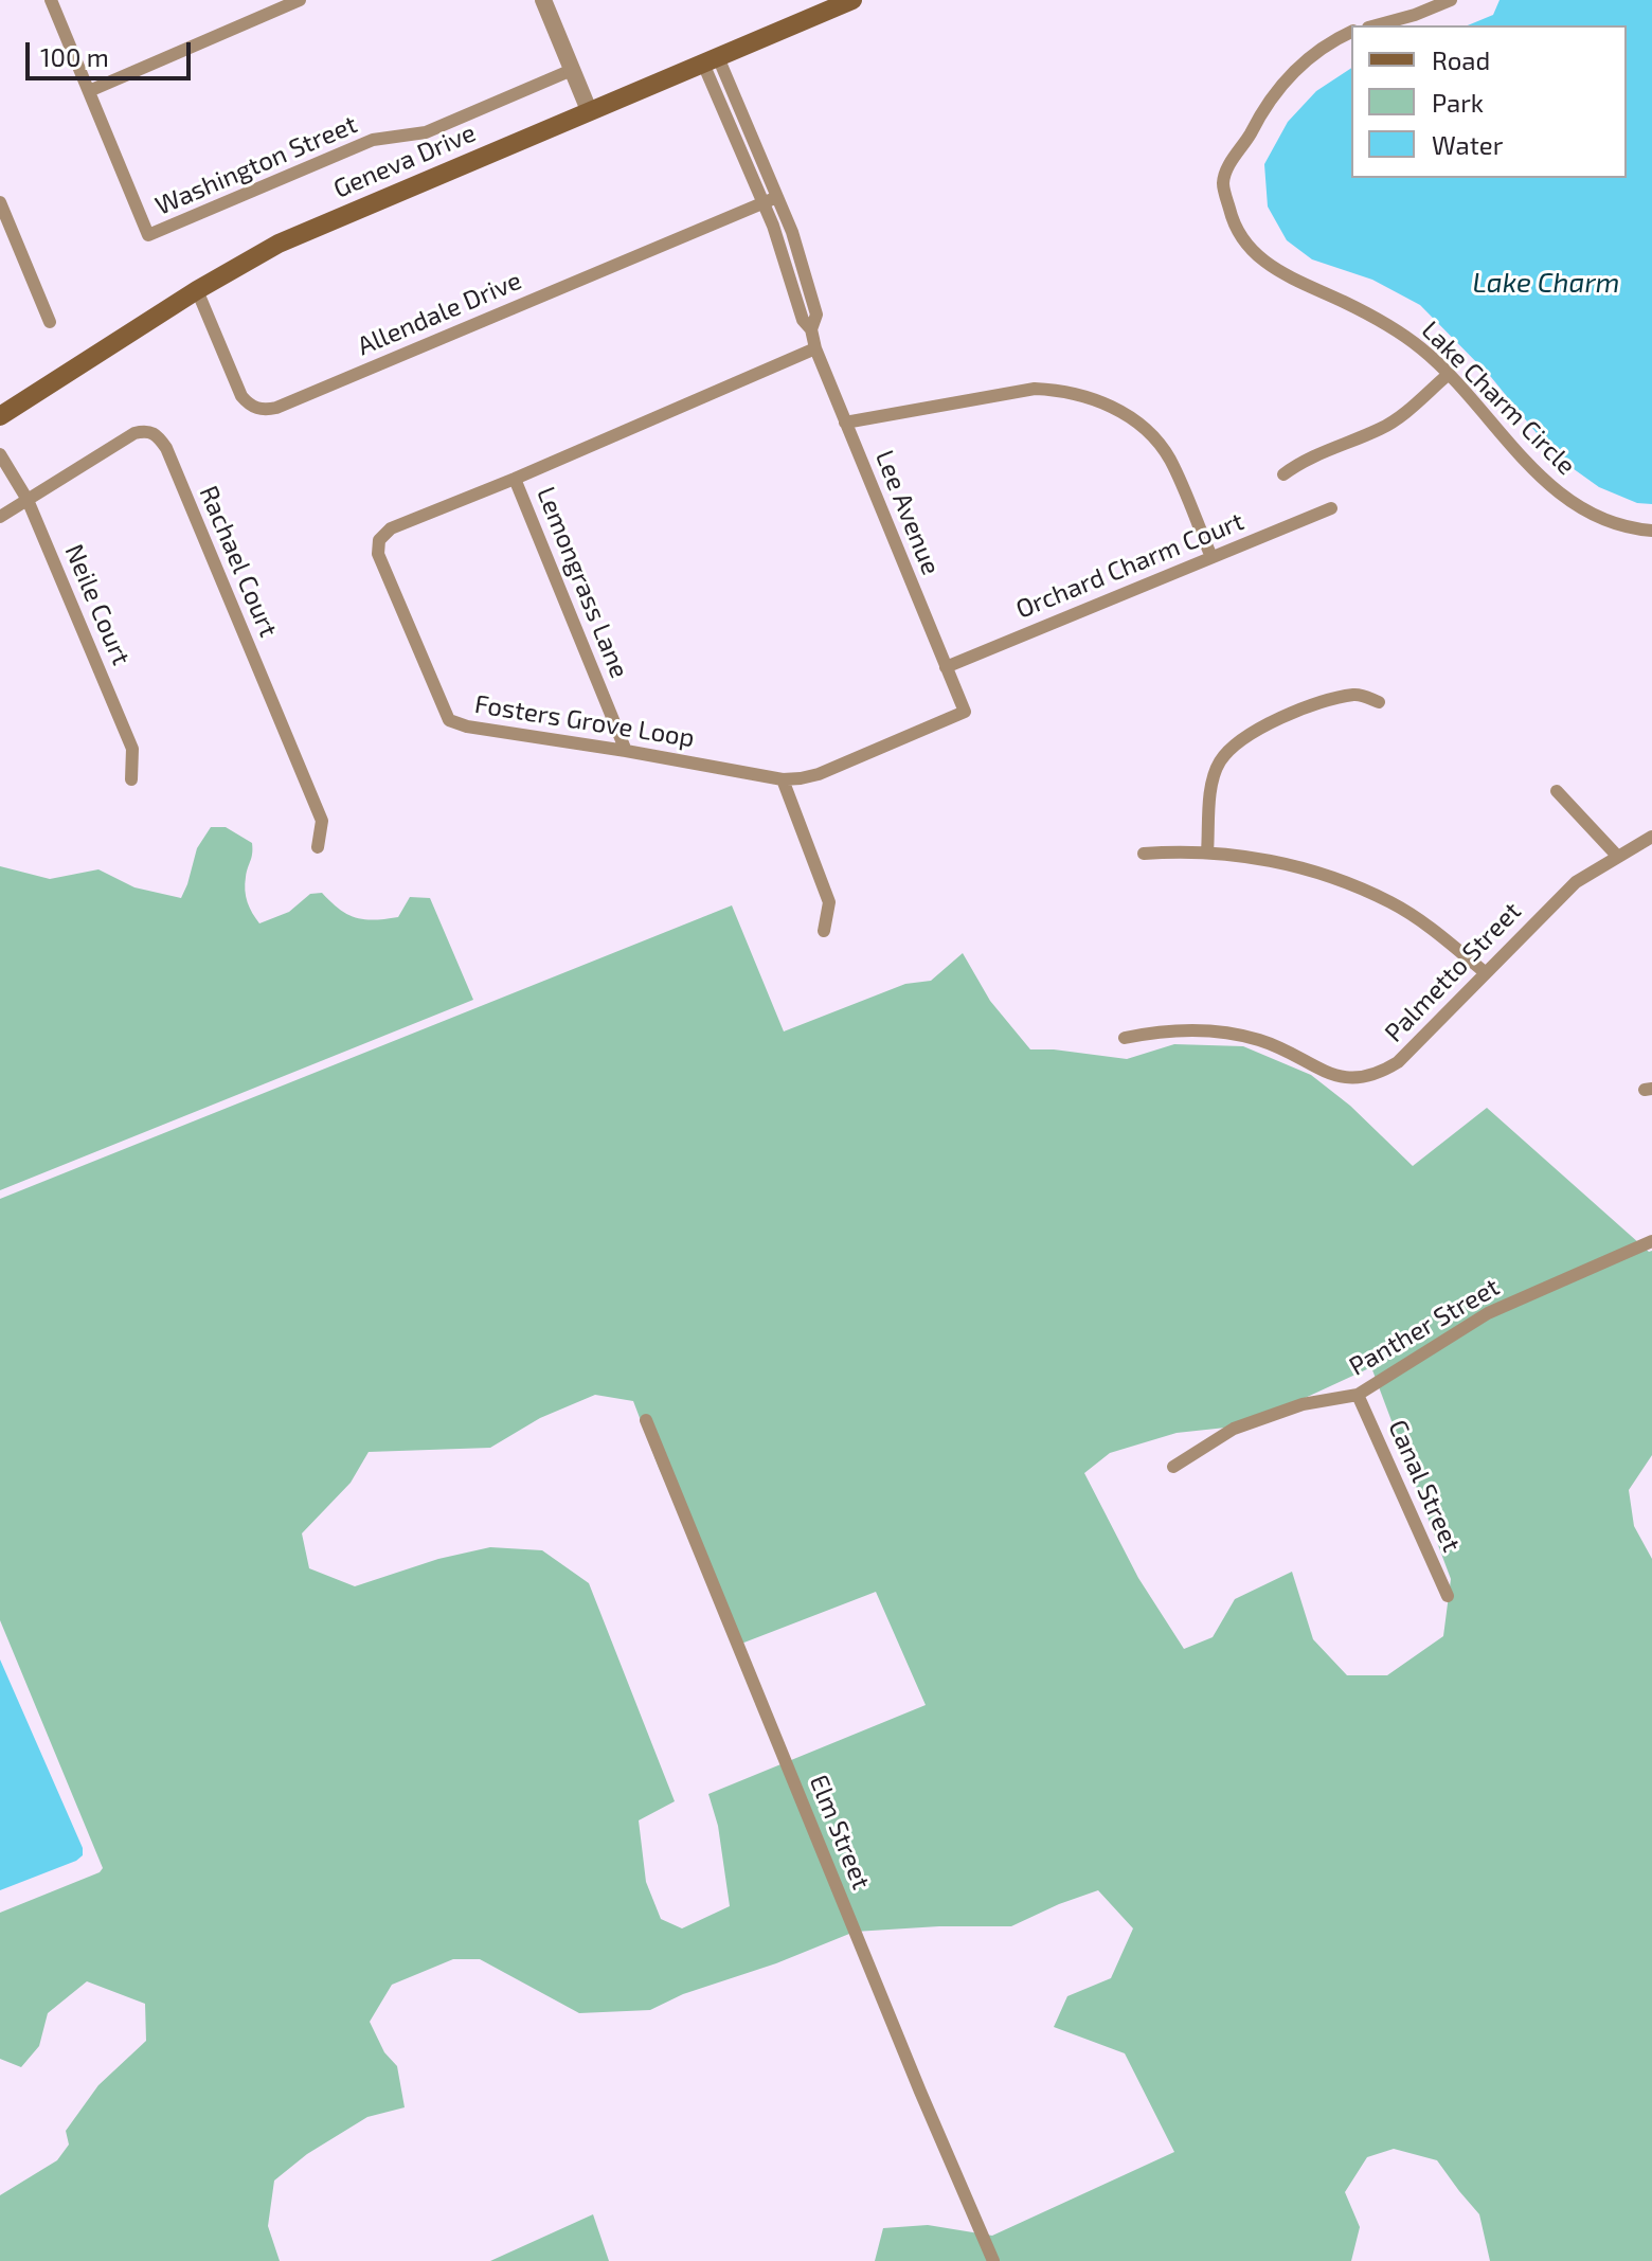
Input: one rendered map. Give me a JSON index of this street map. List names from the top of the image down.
{
  "streets": {
    "main road": ["Geneva Drive"],
    "street": [
      "Washington Street",
      "Allendale Drive",
      "Lake Charm Circle",
      "Lee Avenue",
      "Rachael Court",
      "Orchard Charm Court",
      "Lemongrass Lane",
      "Neile Court",
      "Fosters Grove Loop",
      "Palmetto Street",
      "Panther Street",
      "Canal Street",
      "Elm Street"
    ]
  },
  "crossings": [
    ["Geneva Drive", "Allendale Drive"],
    ["Geneva Drive", "Lee Avenue"],
    ["Allendale Drive", "Lee Avenue"],
    ["Lee Avenue", "Orchard Charm Court"],
    ["Lee Avenue", "Fosters Grove Loop"],
    ["Rachael Court", "Neile Court"],
    ["Lemongrass Lane", "Fosters Grove Loop"],
    ["Panther Street", "Canal Street"]
  ],
  "water": ["Lake Charm"],
  "legend": ["Road", "Park", "Water"],
  "scale_bar": "100 m"
}
